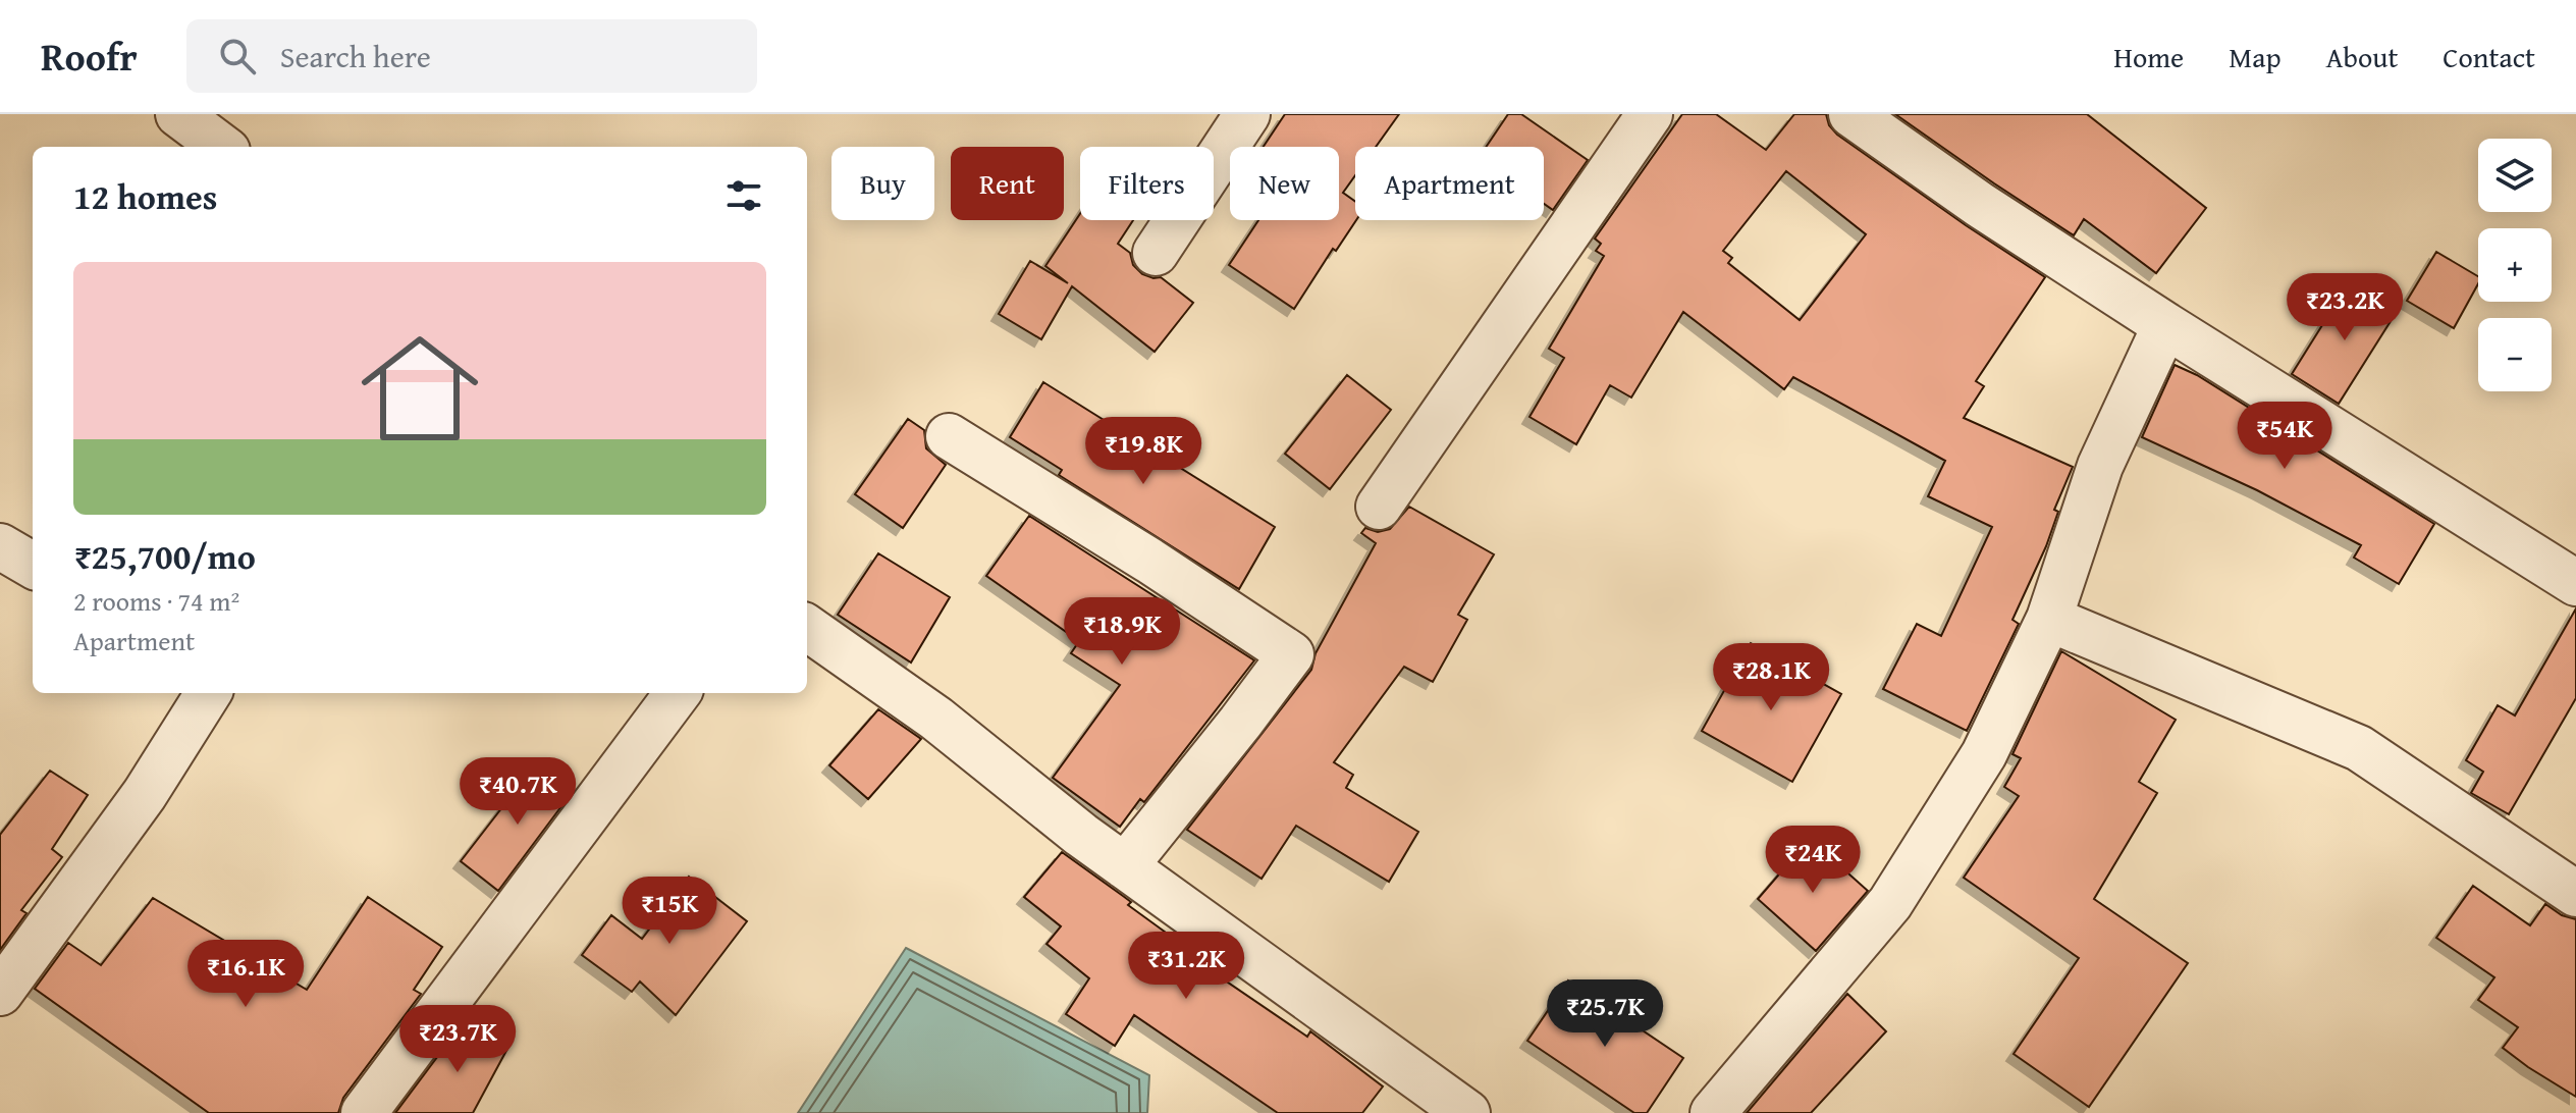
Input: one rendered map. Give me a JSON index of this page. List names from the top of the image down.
{
  "page": {
    "header": "Roofr",
    "search": "Search here",
    "nav": [
      "Home",
      "Map",
      "About",
      "Contact"
    ],
    "map_buttons": ["+", "−"],
    "chip": [
      "Buy",
      "Rent",
      "Filters",
      "New",
      "Apartment"
    ],
    "heading": "12 homes",
    "list": [
      {
        "name": "₹25,700/mo",
        "note": "2 rooms · 74 m² · Apartment"
      }
    ],
    "price": [
      "₹23.2K",
      "₹54K",
      "₹19.8K",
      "₹18.9K",
      "₹28.1K",
      "₹40.7K",
      "₹24K",
      "₹15K",
      "₹31.2K",
      "₹16.1K",
      "₹25.7K",
      "₹23.7K"
    ]
  }
}
